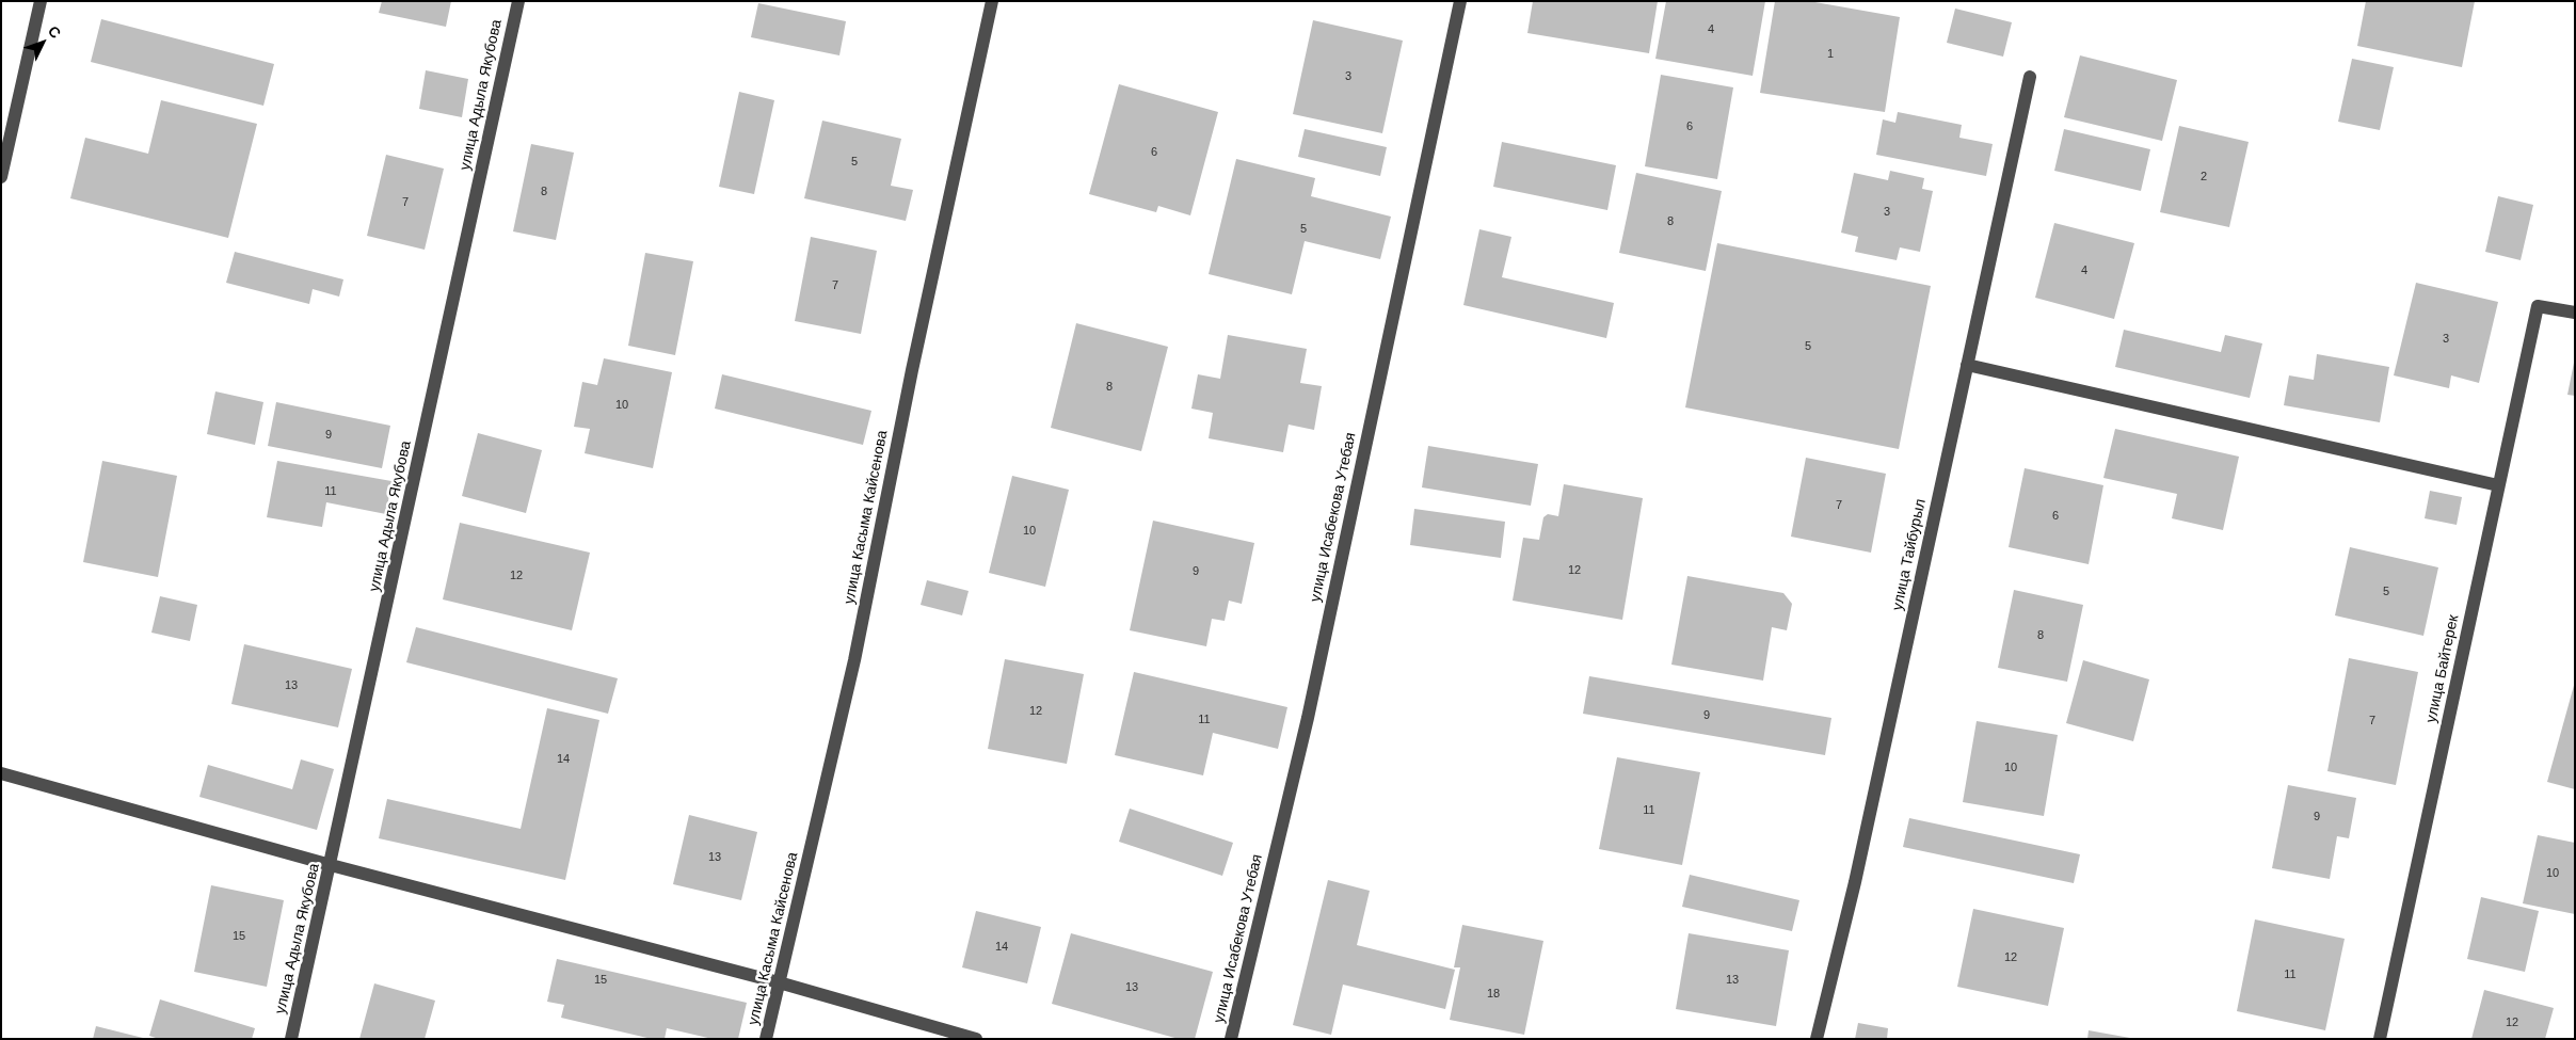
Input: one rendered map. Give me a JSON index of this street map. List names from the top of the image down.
{
  "streets": {
    "street": [
      "улица Адыла Якубова",
      "улица Касыма Кайсенова",
      "улица Исабекова Утебая",
      "улица Тайбурыл",
      "улица Байтерек"
    ]
  },
  "house_numbers": [
    "4",
    "1",
    "3",
    "6",
    "6",
    "5",
    "2",
    "8",
    "7",
    "3",
    "8",
    "5",
    "4",
    "7",
    "3",
    "5",
    "8",
    "10",
    "9",
    "11",
    "7",
    "6",
    "10",
    "12",
    "9",
    "12",
    "5",
    "8",
    "13",
    "12",
    "9",
    "11",
    "7",
    "14",
    "10",
    "11",
    "9",
    "13",
    "10",
    "15",
    "14",
    "12",
    "11",
    "15",
    "13",
    "13",
    "18",
    "12"
  ],
  "north": "top right"
}
